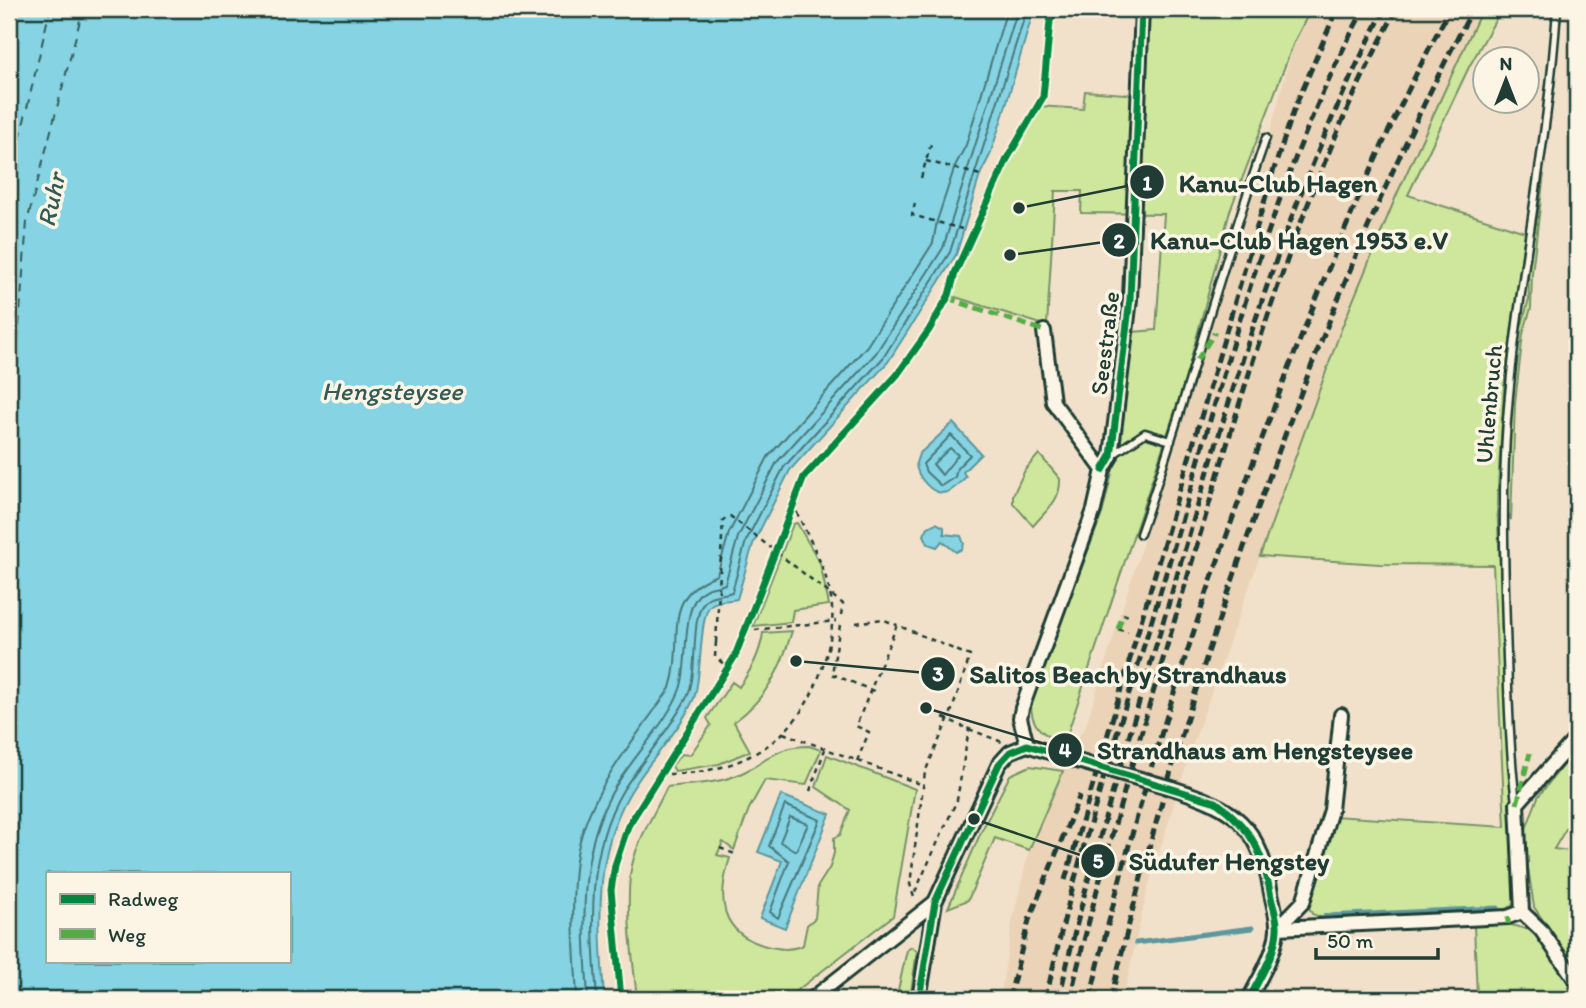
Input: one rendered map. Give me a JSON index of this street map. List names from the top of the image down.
{
  "streets": {
    "street": ["Seestraße"],
    "lane": ["Uhlenbruch"]
  },
  "water": ["Ruhr", "Hengsteysee"],
  "places": [
    "Kanu-Club Hagen",
    "Kanu-Club Hagen 1953 e.V",
    "Salitos Beach by Strandhaus",
    "Strandhaus am Hengsteysee",
    "Südufer Hengstey"
  ],
  "legend": ["Radweg", "Weg"],
  "scale_bar": "50 m",
  "north": "top"
}
